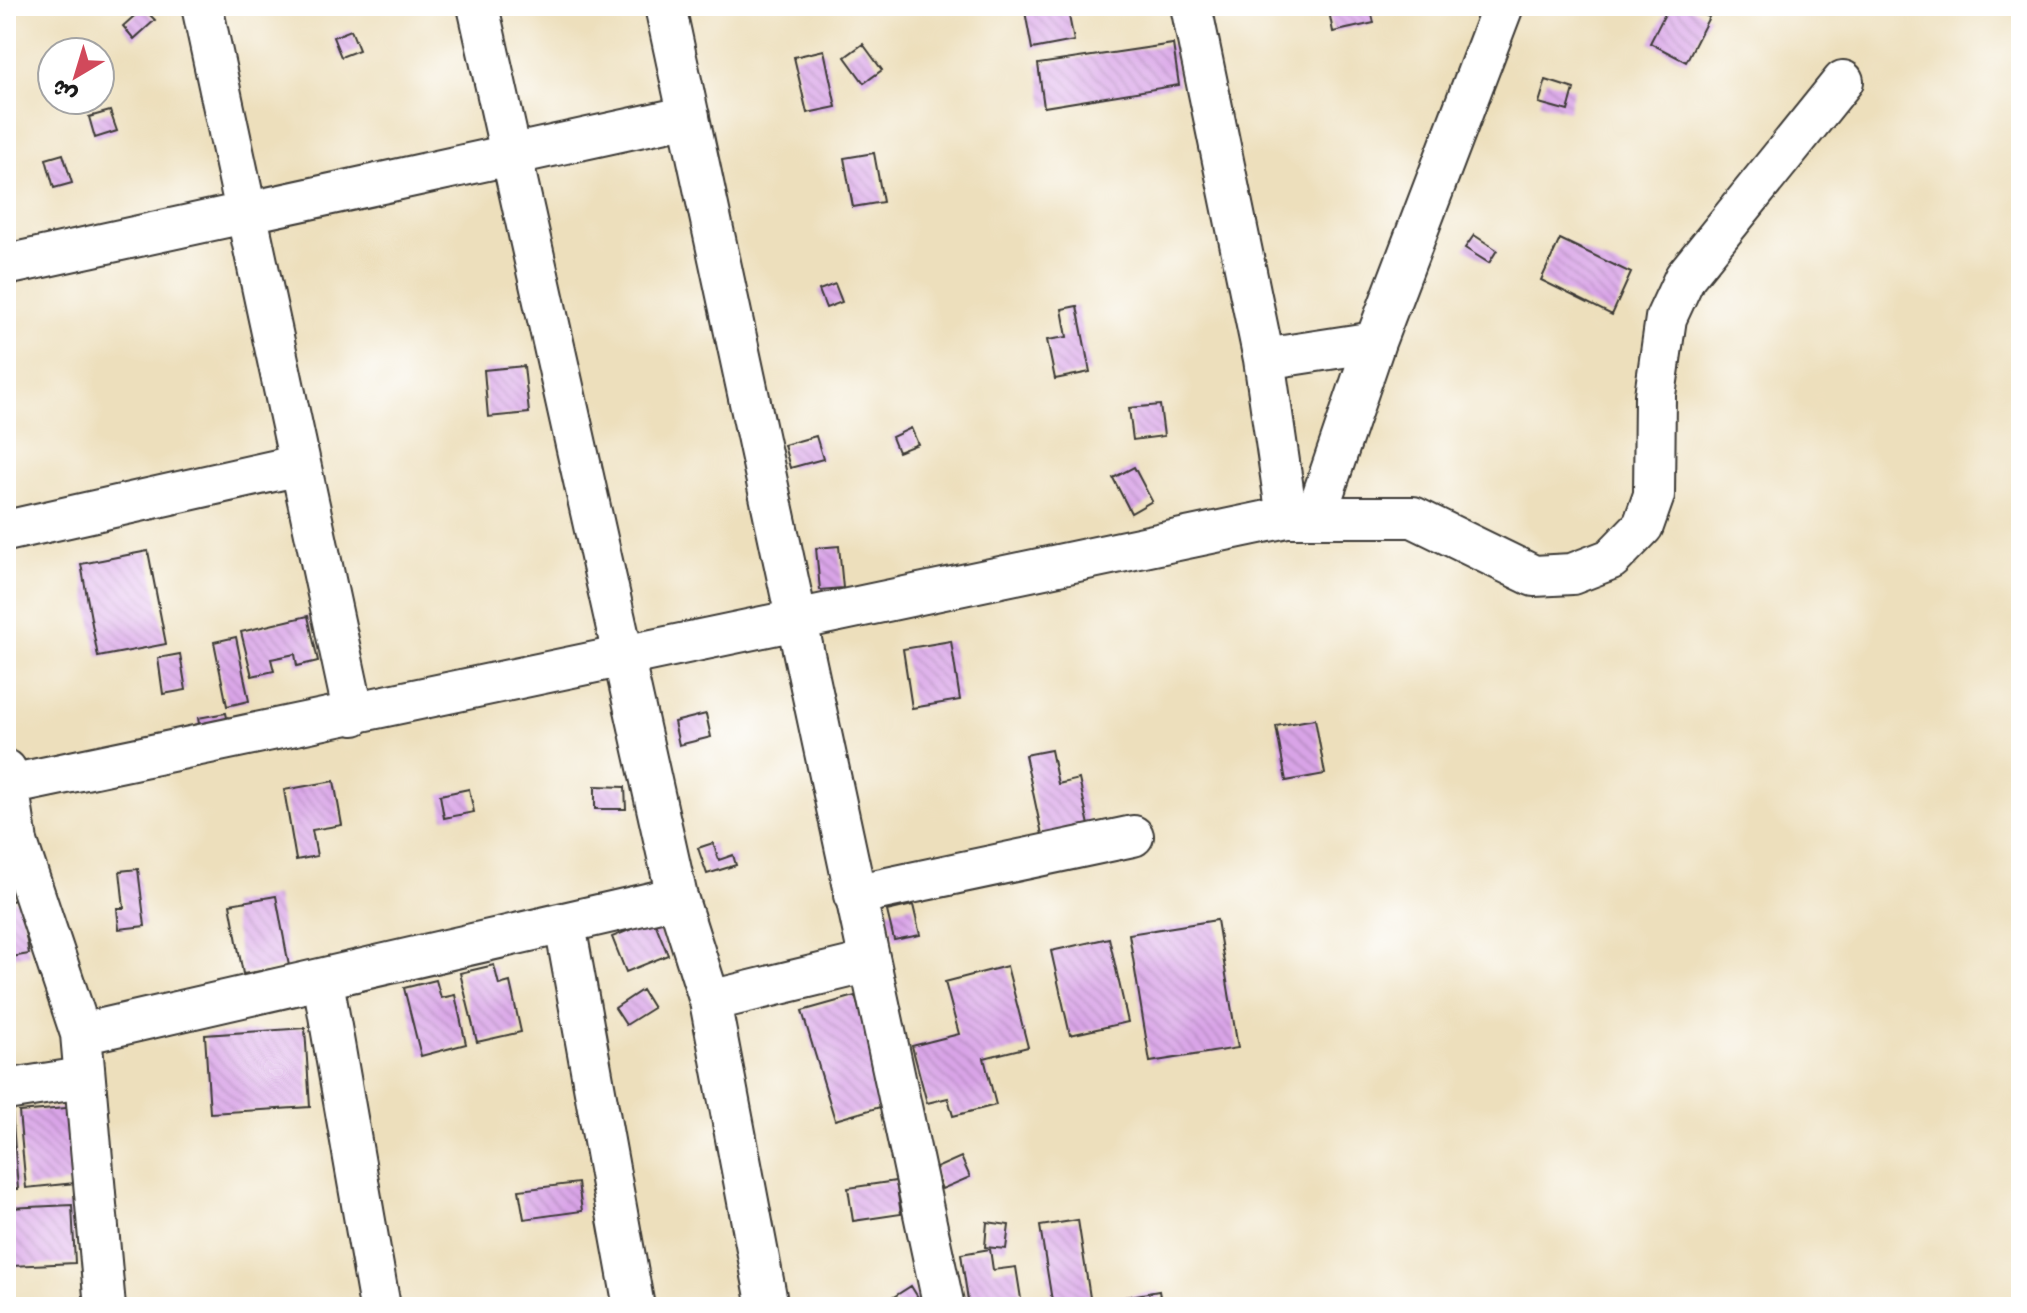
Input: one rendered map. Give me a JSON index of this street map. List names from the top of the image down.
{
  "north": "bottom left"
}
